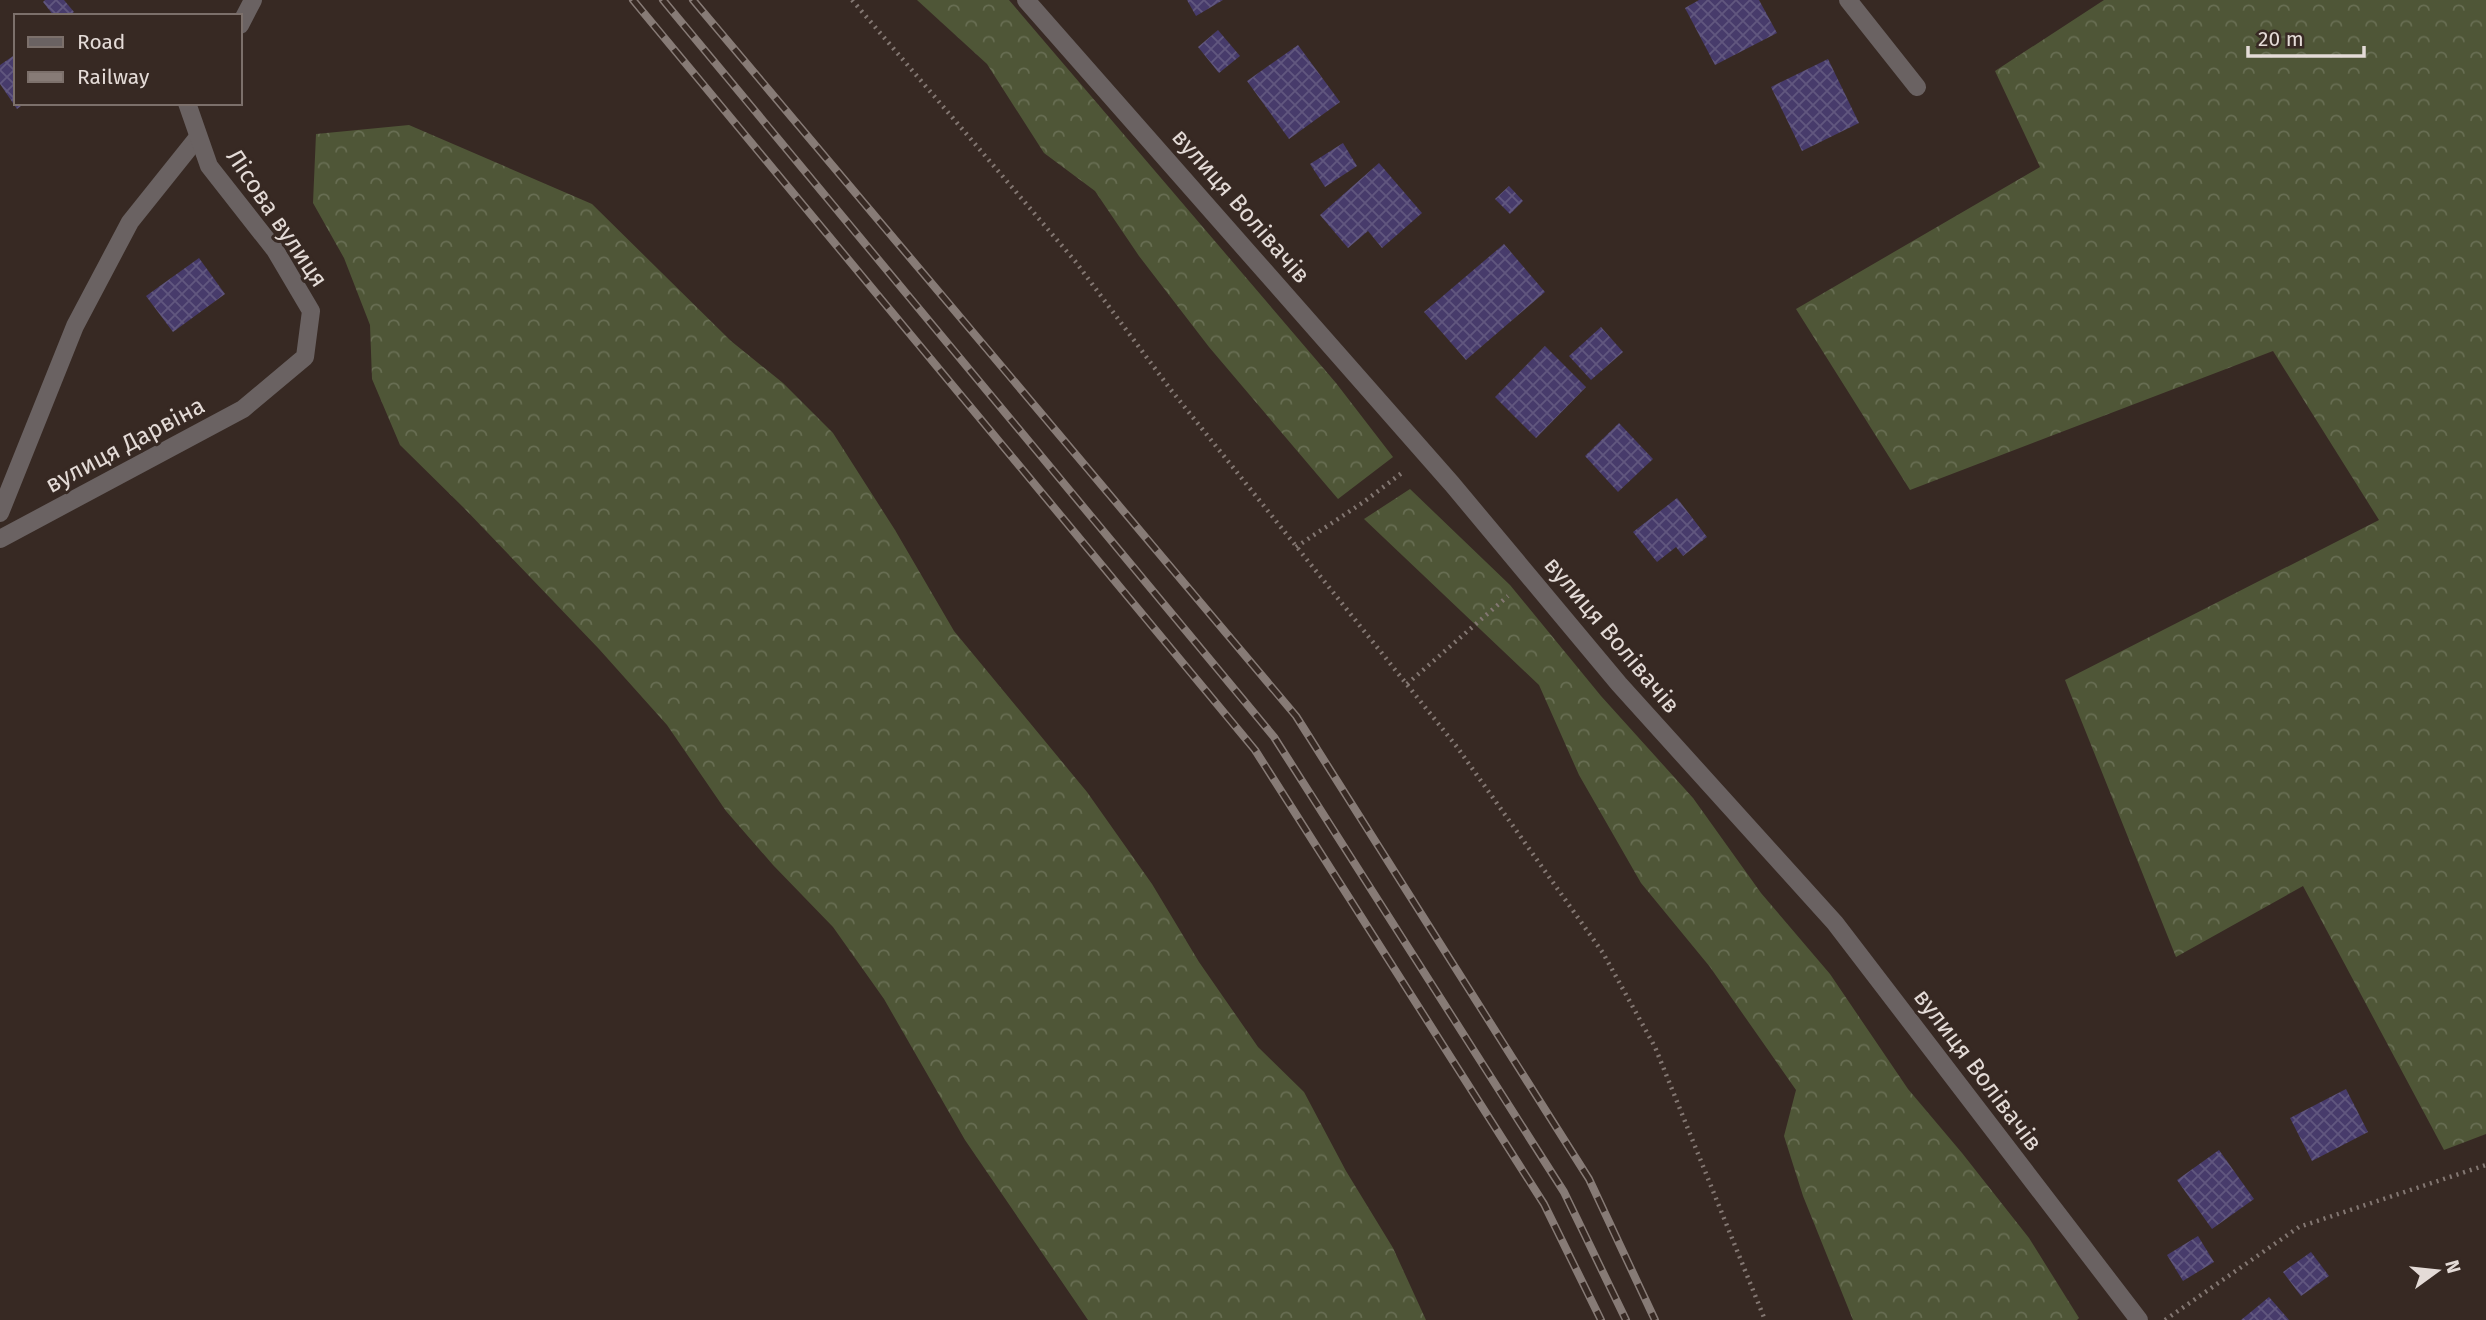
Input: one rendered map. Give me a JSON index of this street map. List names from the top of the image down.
{
  "streets": {
    "street": ["вулиця Волівачів", "Лісова вулиця", "вулиця Дарвіна"]
  },
  "crossings": [
    ["Лісова вулиця", "вулиця Дарвіна"]
  ],
  "legend": ["Road", "Railway"],
  "scale_bar": "20 m",
  "north": "right"
}
